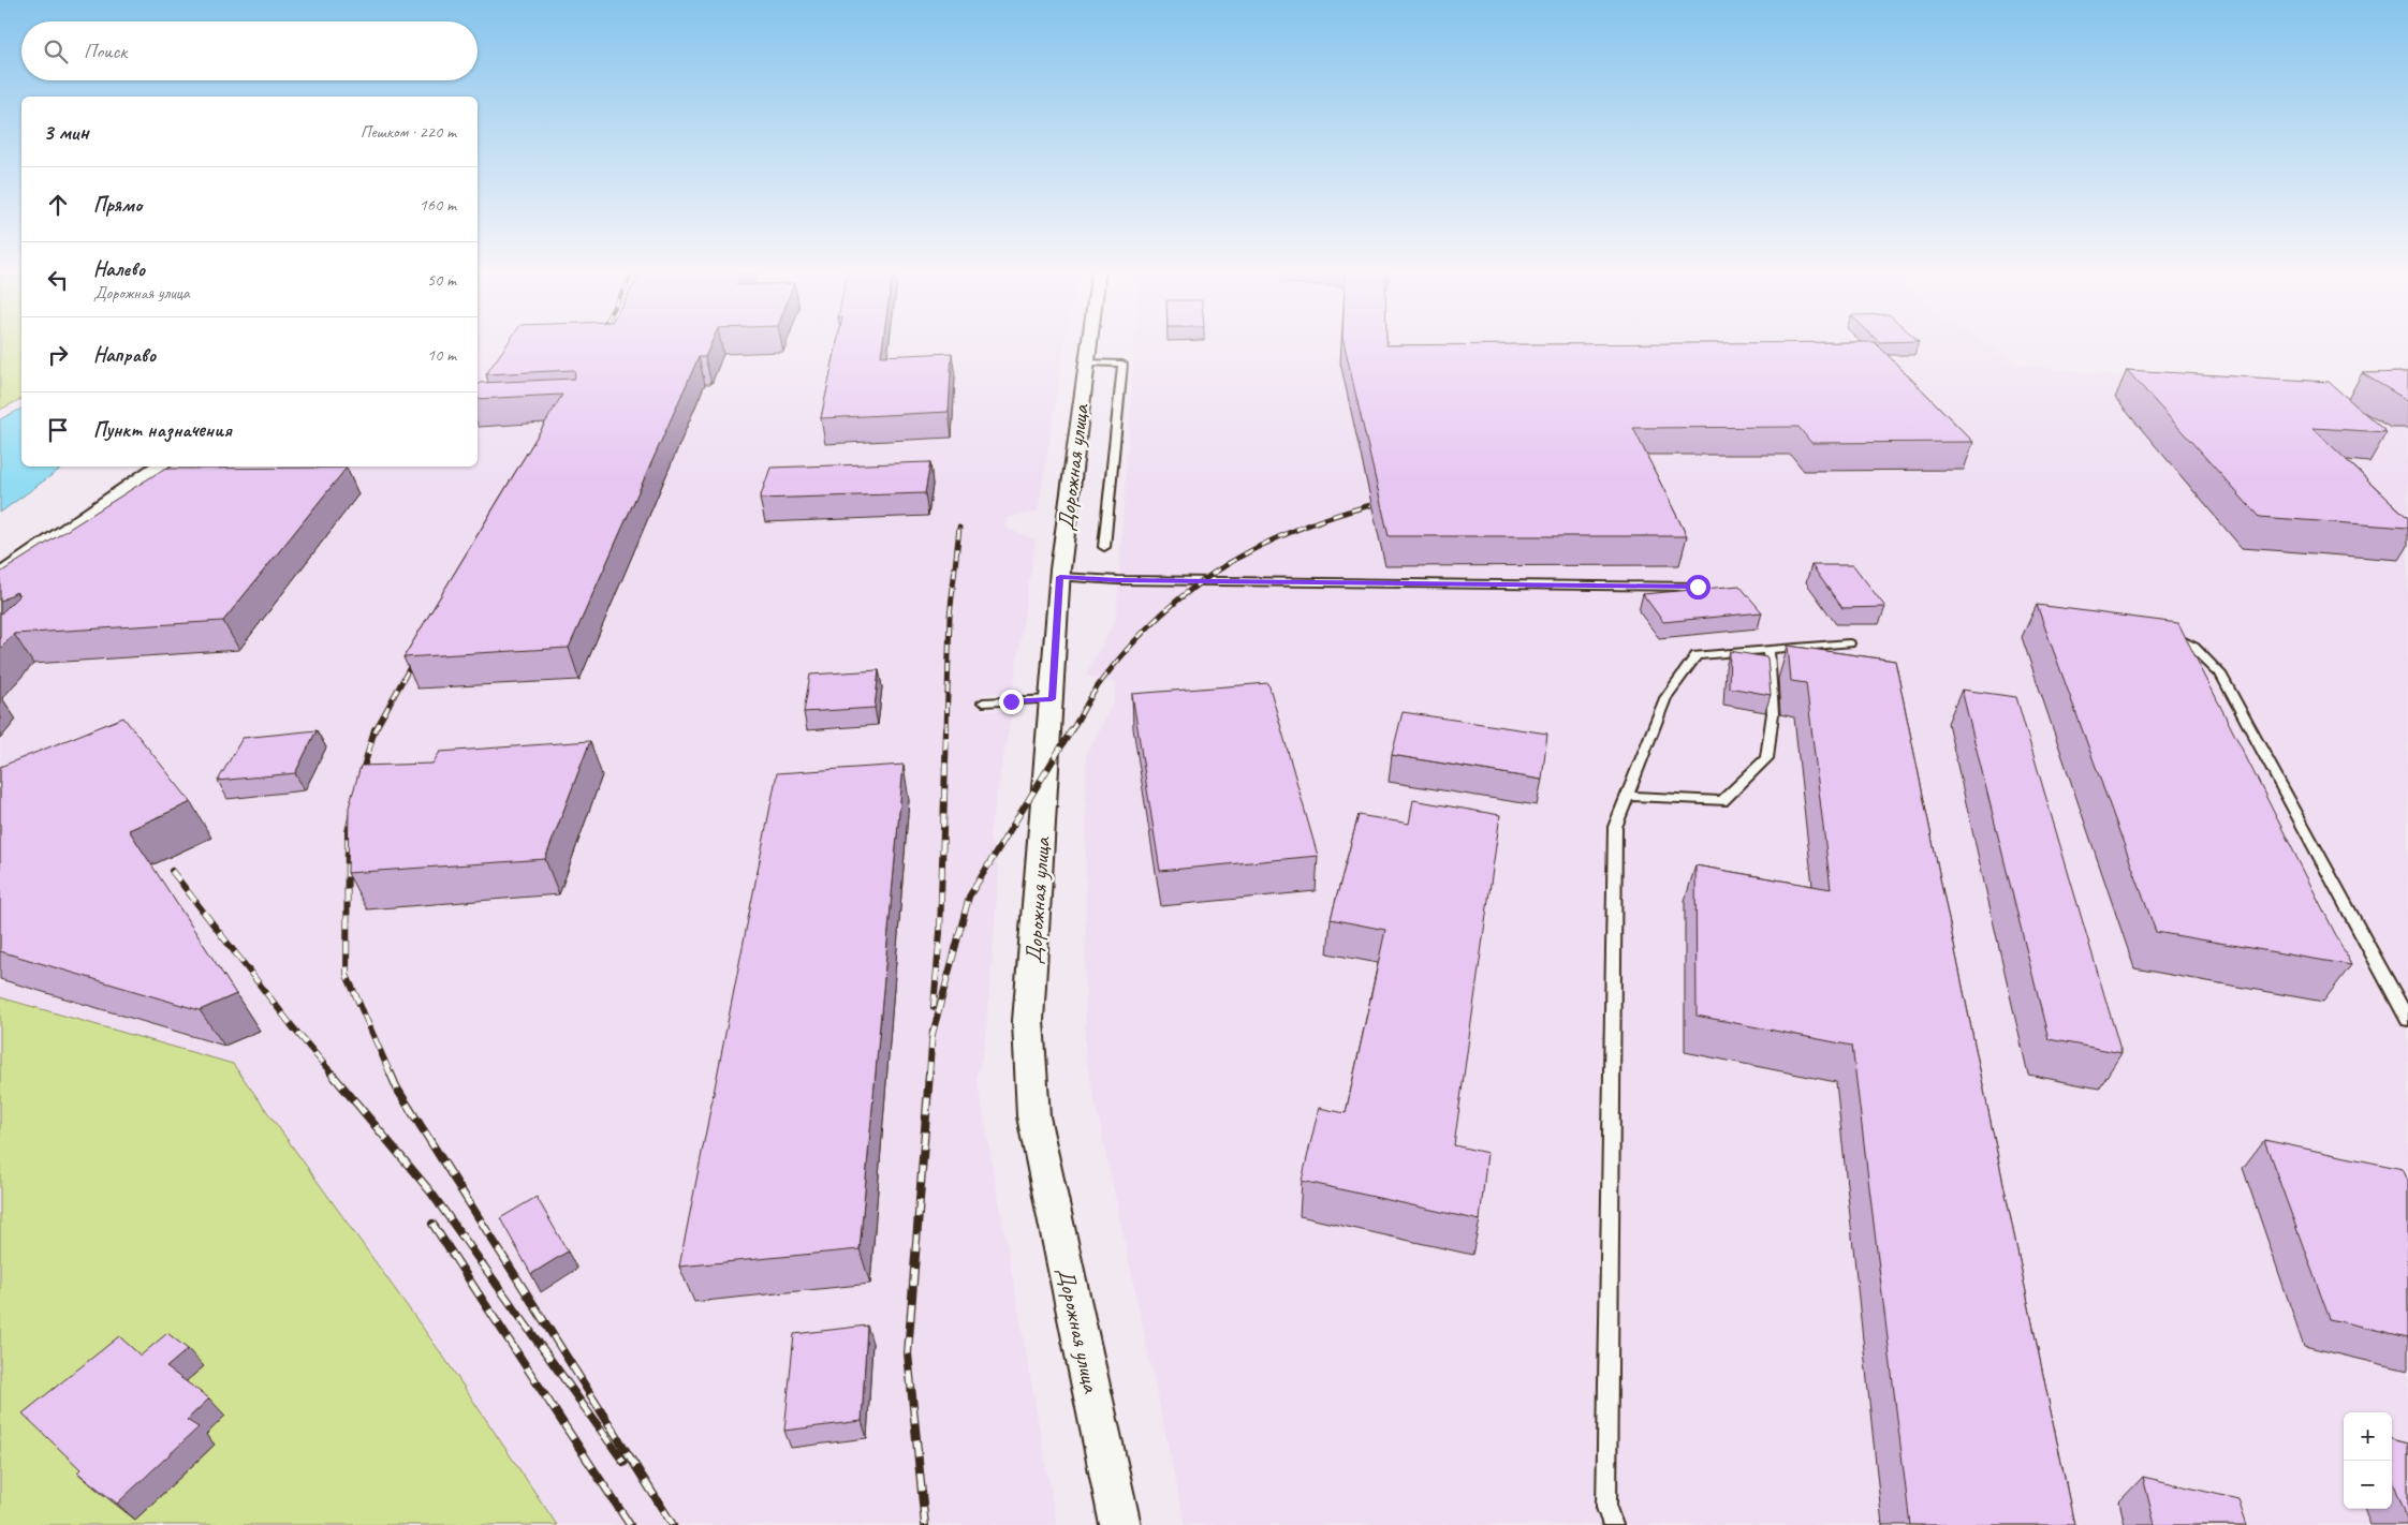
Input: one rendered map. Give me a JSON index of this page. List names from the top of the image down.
{
  "streets": {
    "street": ["Дорожная улица"]
  },
  "page": {
    "search": "Поиск",
    "heading": ["3 мин", "Пешком · 220 m"],
    "list": [
      ["Прямо", "160 m"],
      ["Налево", "Дорожная улица", "50 m"],
      ["Направо", "10 m"],
      "Пункт назначения"
    ],
    "map_buttons": ["+", "−"]
  }
}
